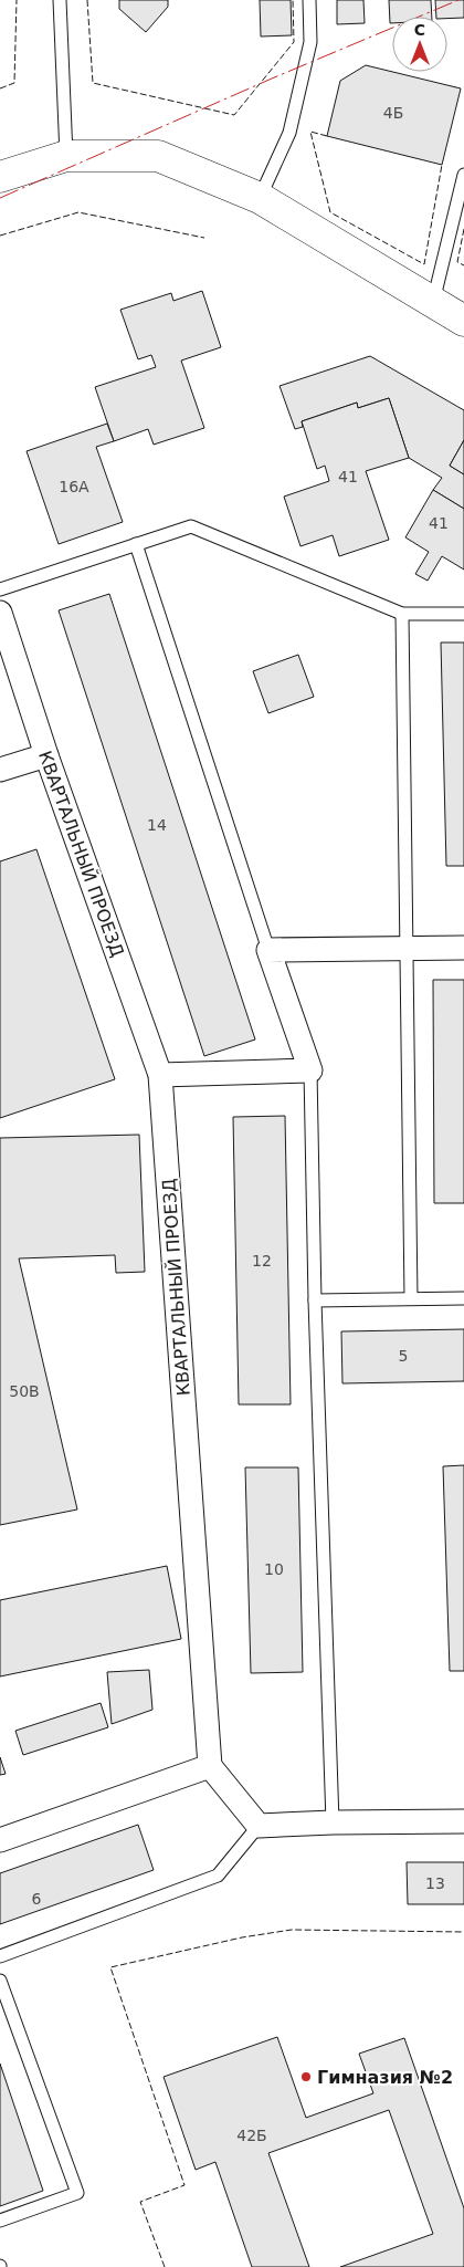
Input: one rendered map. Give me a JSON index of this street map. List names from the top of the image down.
{
  "streets": {
    "street": ["КВАРТАЛЬНЫЙ ПРОЕЗД"]
  },
  "places": ["Гимназия №2"],
  "house_numbers": [
    "4Б",
    "41",
    "16А",
    "41",
    "14",
    "12",
    "5",
    "50В",
    "10",
    "13",
    "6",
    "42Б"
  ],
  "north": "top"
}
